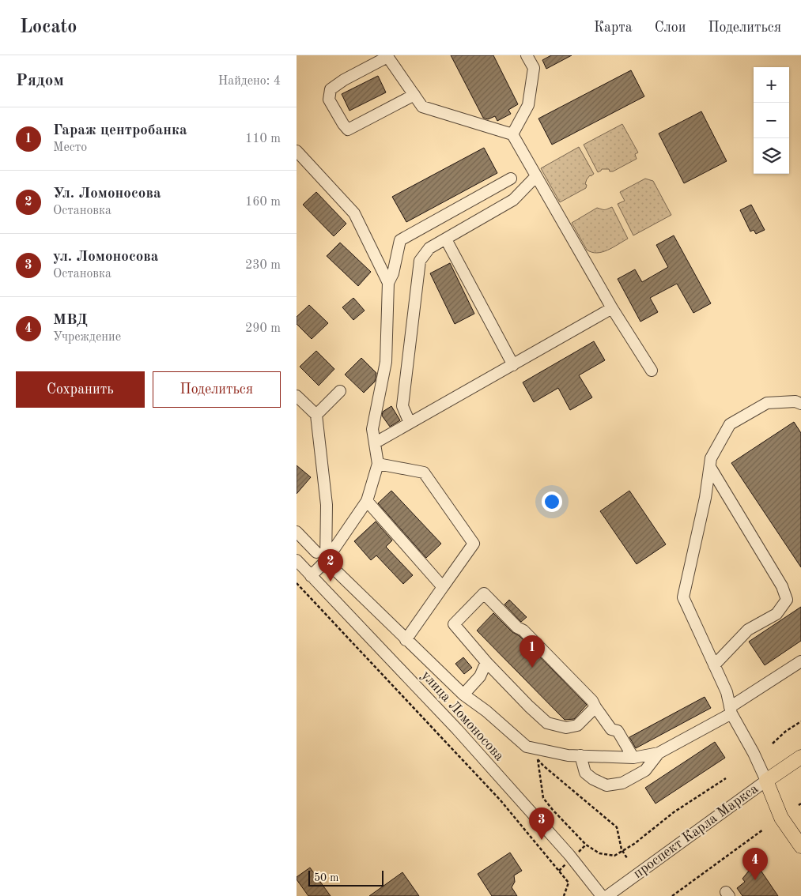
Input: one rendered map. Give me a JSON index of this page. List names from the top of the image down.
{
  "streets": {
    "main road": ["проспект Карла Маркса"],
    "street": ["улица Ломоносова"]
  },
  "scale_bar": "50 m",
  "page": {
    "header": "Locato",
    "nav": ["Карта", "Слои", "Поделиться"],
    "heading": ["Рядом", "Найдено: 4"],
    "map_buttons": ["+", "−"],
    "list": [
      {
        "mark": "1",
        "name": "Гараж центробанка",
        "note": "Место",
        "value": "110 m"
      },
      {
        "mark": "2",
        "name": "Ул. Ломоносова",
        "note": "Остановка",
        "value": "160 m"
      },
      {
        "mark": "3",
        "name": "ул. Ломоносова",
        "note": "Остановка",
        "value": "230 m"
      },
      {
        "mark": "4",
        "name": "МВД",
        "note": "Учреждение",
        "value": "290 m"
      }
    ],
    "buttons": ["Сохранить", "Поделиться"],
    "pins": [
      "2",
      "1",
      "3",
      "4"
    ],
    "scale": "50 m"
  }
}
